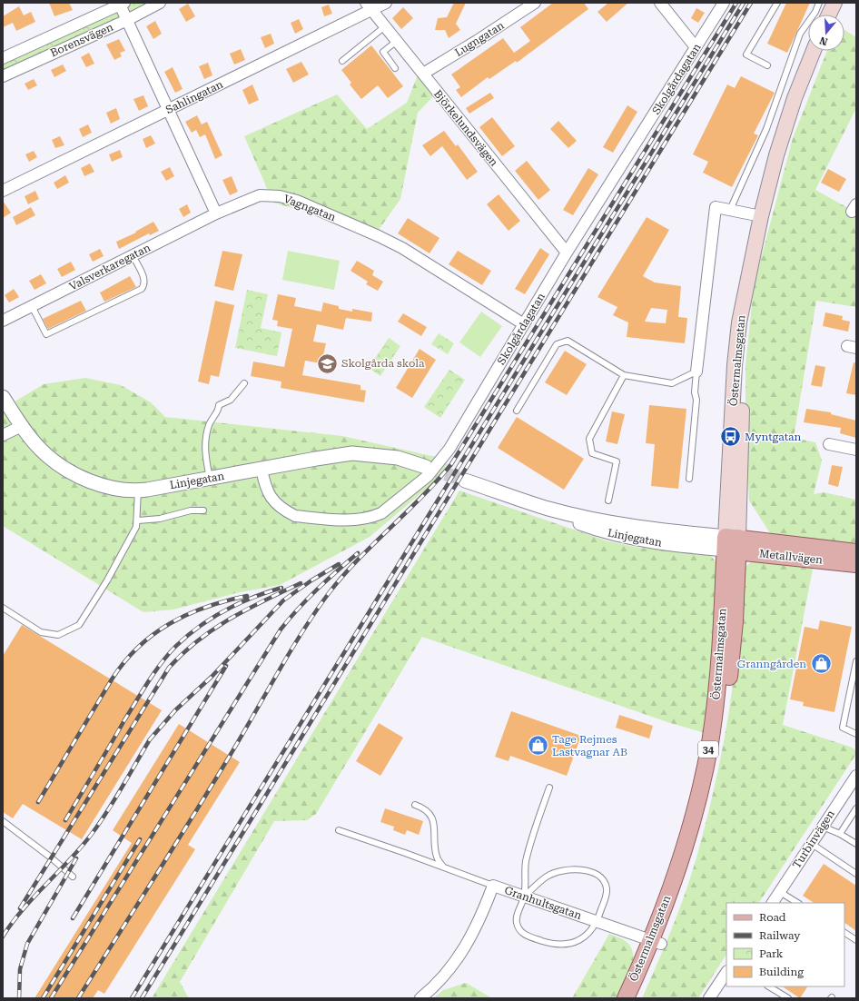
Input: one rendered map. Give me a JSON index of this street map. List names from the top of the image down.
{
  "streets": {
    "main road": ["Östermalmsgatan", "Metallvägen", "34"],
    "street": [
      "Lugngatan",
      "Borensvägen",
      "Skolgårdagatan",
      "Sahlingatan",
      "Björkelundsvägen",
      "Vagngatan",
      "Valsverkaregatan",
      "Linjegatan",
      "Turbinvägen",
      "Granhultsgatan"
    ]
  },
  "crossings": [
    ["Lugngatan", "Björkelundsvägen"],
    ["Skolgårdagatan", "Björkelundsvägen"],
    ["Skolgårdagatan", "Vagngatan"],
    ["Skolgårdagatan", "Linjegatan"],
    ["Sahlingatan", "Björkelundsvägen"],
    ["Vagngatan", "Valsverkaregatan"],
    ["Östermalmsgatan", "Linjegatan"],
    ["Östermalmsgatan", "Metallvägen"],
    ["Östermalmsgatan", "Granhultsgatan"],
    ["Linjegatan", "Metallvägen"]
  ],
  "places": {
    "school or university": ["Skolgårda skola"],
    "bus stop": ["Myntgatan"],
    "shop": ["Granngården", "Tage Rejmes Lastvagnar AB"]
  },
  "legend": [
    "Road",
    "Railway",
    "Park",
    "Building"
  ],
  "north": "bottom"
}
